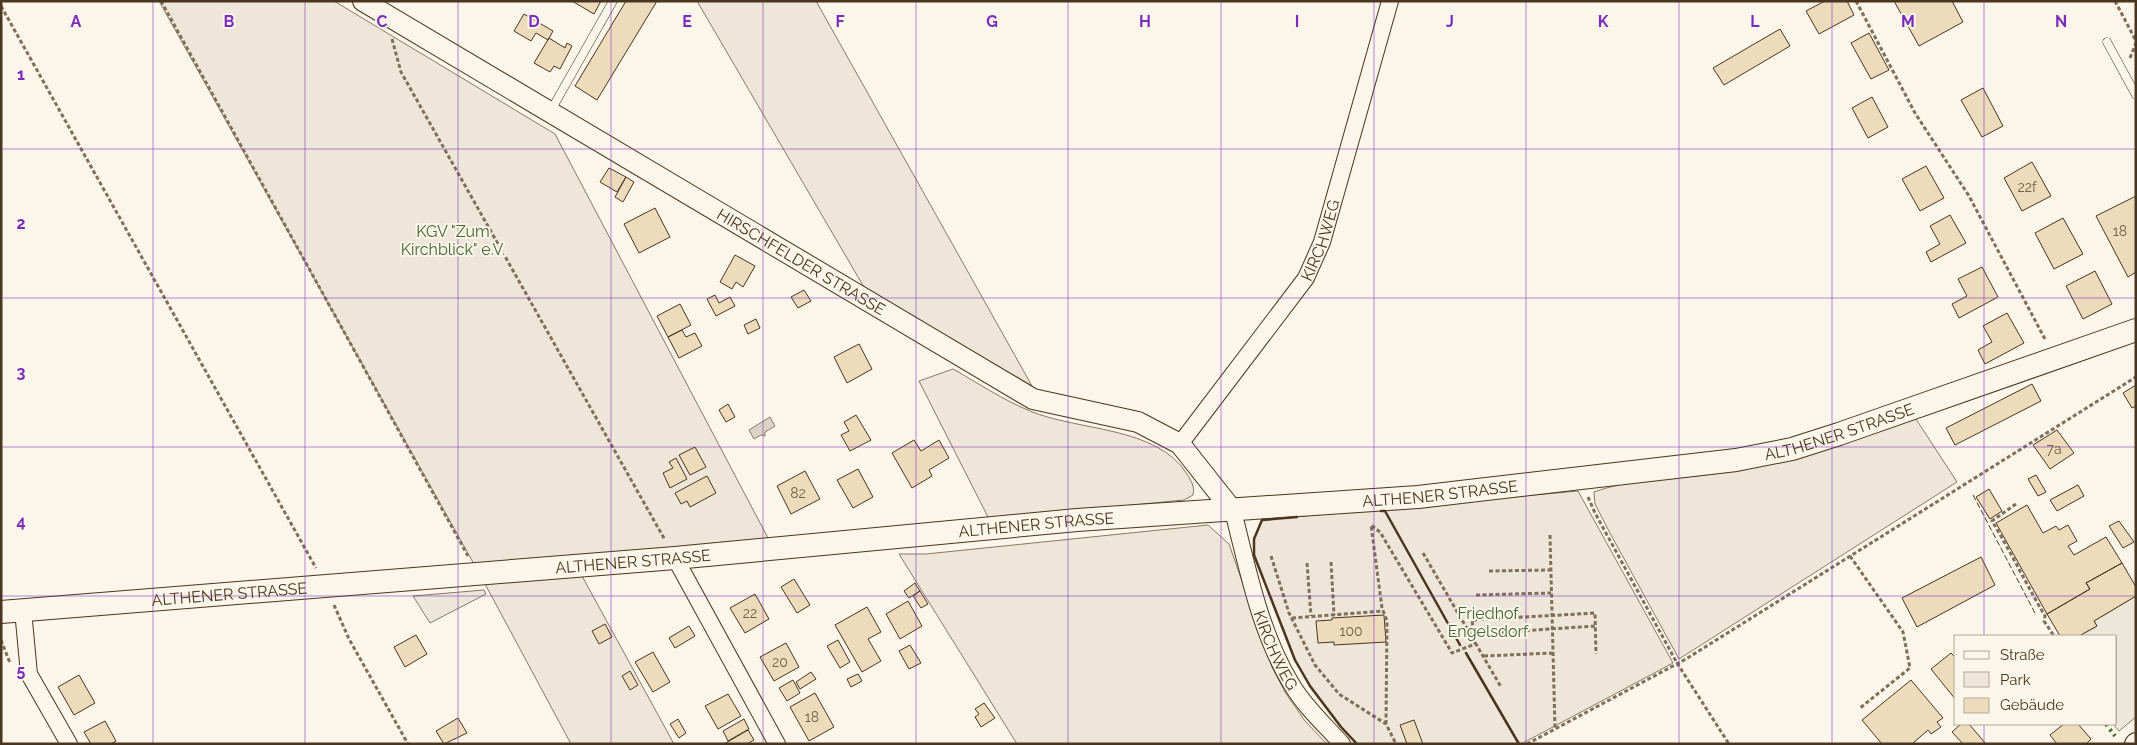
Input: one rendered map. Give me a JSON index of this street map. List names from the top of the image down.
{
  "streets": {
    "main road": ["ALTHENER STRASSE"],
    "street": ["KIRCHWEG", "HIRSCHFELDER STRASSE"]
  },
  "crossings": [
    ["KIRCHWEG", "HIRSCHFELDER STRASSE"],
    ["KIRCHWEG", "ALTHENER STRASSE"],
    ["HIRSCHFELDER STRASSE", "ALTHENER STRASSE"]
  ],
  "parks": ["KGV \"Zum Kirchblick\" e.V.", "Friedhof Engelsdorf"],
  "house_numbers": [
    "22f",
    "18",
    "7a",
    "82",
    "22",
    "100",
    "20",
    "18"
  ],
  "legend": ["Straße", "Park", "Gebäude"],
  "grid": {
    "columns": [
      "A",
      "B",
      "C",
      "D",
      "E",
      "F",
      "G",
      "H",
      "I",
      "J",
      "K",
      "L",
      "M",
      "N"
    ],
    "rows": [
      "1",
      "2",
      "3",
      "4",
      "5"
    ]
  }
}
